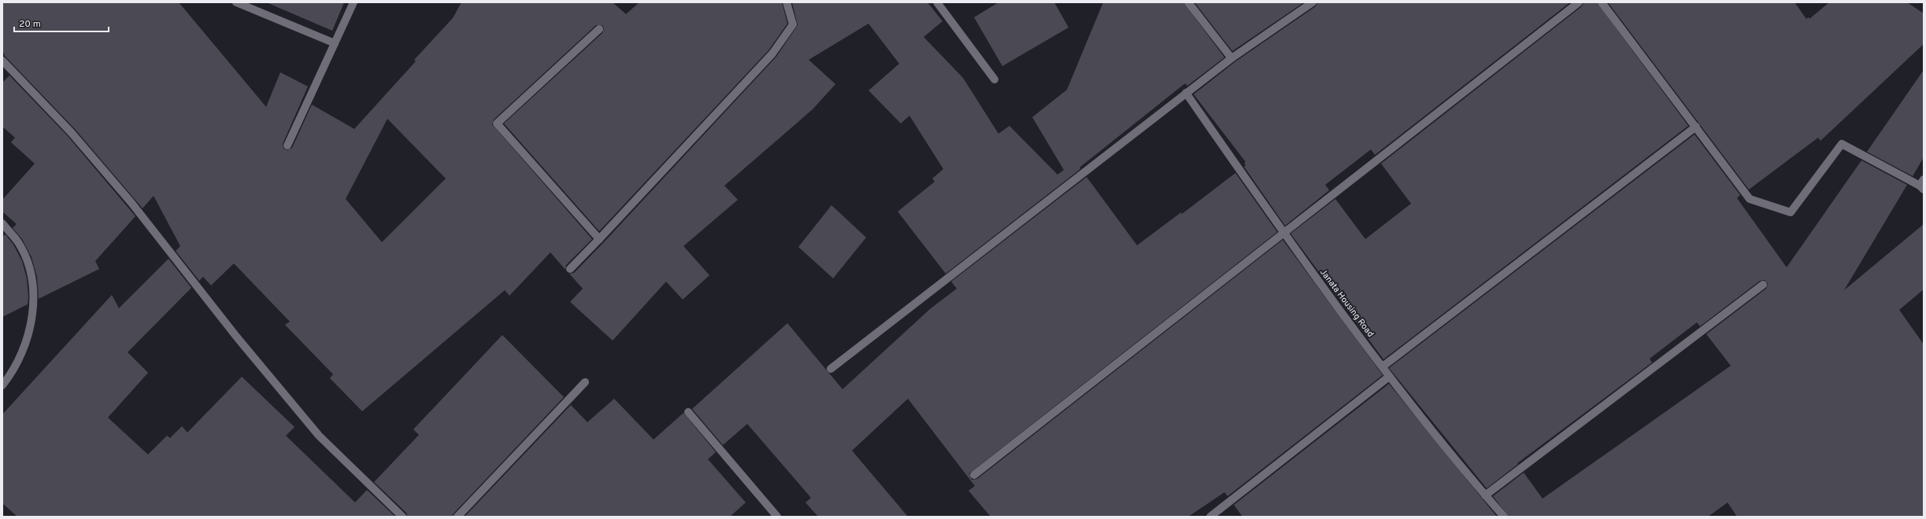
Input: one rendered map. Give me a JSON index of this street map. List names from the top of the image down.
{
  "streets": {
    "street": ["Janata Housing Road"]
  },
  "scale_bar": "20 m"
}
